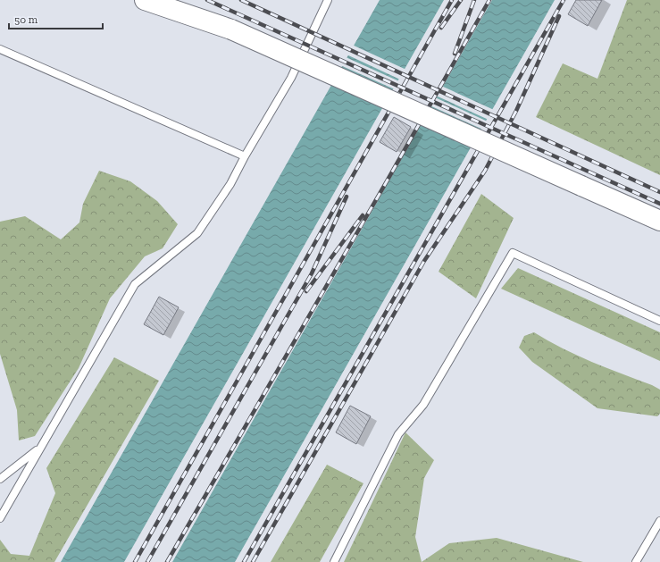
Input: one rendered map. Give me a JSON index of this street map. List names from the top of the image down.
{
  "scale_bar": "50 m"
}
